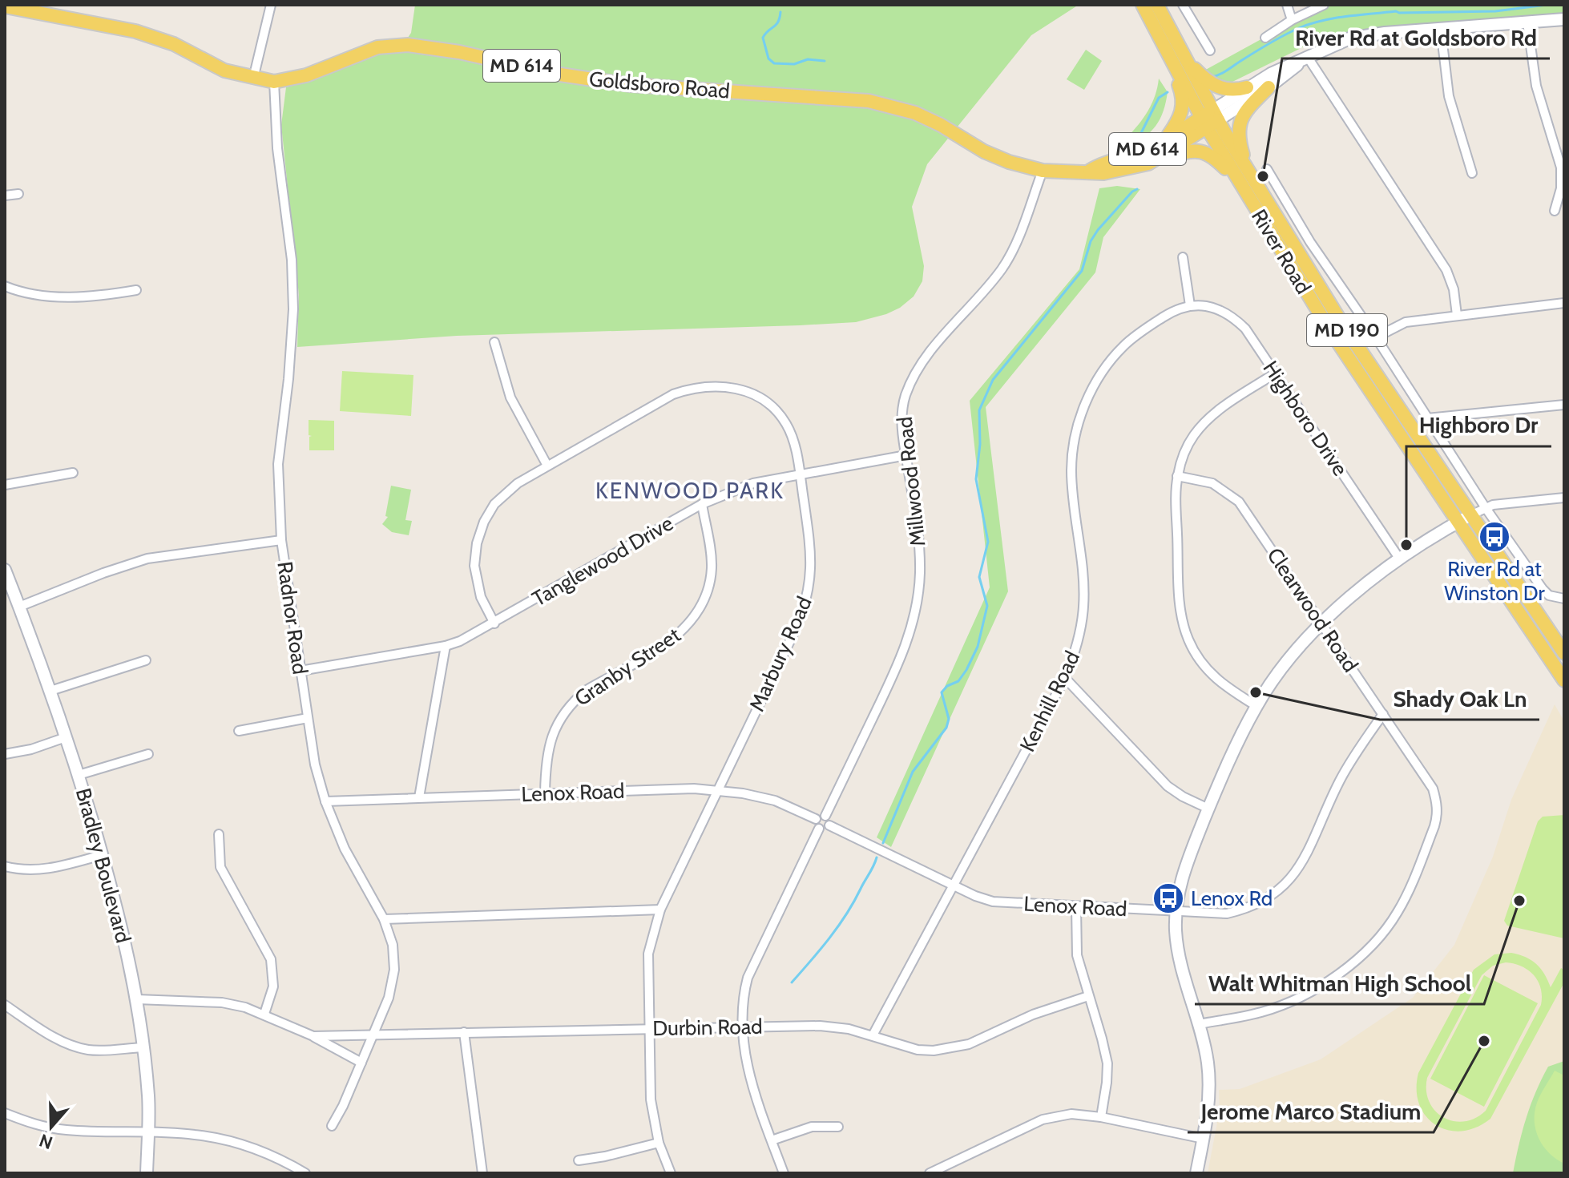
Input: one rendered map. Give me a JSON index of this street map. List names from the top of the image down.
{
  "streets": {
    "main road": [
      "MD 614",
      "Goldsboro Road",
      "River Road",
      "MD 190",
      "Bradley Boulevard"
    ],
    "street": [
      "Highboro Drive",
      "Millwood Road",
      "Tanglewood Drive",
      "Clearwood Road",
      "Radnor Road",
      "Marbury Road",
      "Granby Street",
      "Kenhill Road",
      "Lenox Road",
      "Durbin Road"
    ]
  },
  "crossings": [
    ["Goldsboro Road", "River Road"],
    ["Goldsboro Road", "Millwood Road"],
    ["Goldsboro Road", "Radnor Road"],
    ["Highboro Drive", "Kenhill Road"],
    ["Millwood Road", "Tanglewood Drive"],
    ["Millwood Road", "Lenox Road"],
    ["Tanglewood Drive", "Radnor Road"],
    ["Tanglewood Drive", "Marbury Road"],
    ["Tanglewood Drive", "Granby Street"],
    ["Clearwood Road", "Lenox Road"],
    ["Radnor Road", "Lenox Road"],
    ["Radnor Road", "Durbin Road"],
    ["Marbury Road", "Lenox Road"],
    ["Marbury Road", "Durbin Road"],
    ["Granby Street", "Lenox Road"],
    ["Kenhill Road", "Lenox Road"],
    ["Kenhill Road", "Durbin Road"],
    ["Bradley Boulevard", "Durbin Road"]
  ],
  "districts": ["KENWOOD PARK"],
  "places": {
    "other": [
      "River Rd at Goldsboro Rd",
      "Highboro Dr",
      "Shady Oak Ln",
      "Walt Whitman High School",
      "Jerome Marco Stadium"
    ],
    "bus stop": ["River Rd at Winston Dr", "Lenox Rd"]
  },
  "north": "bottom"
}
